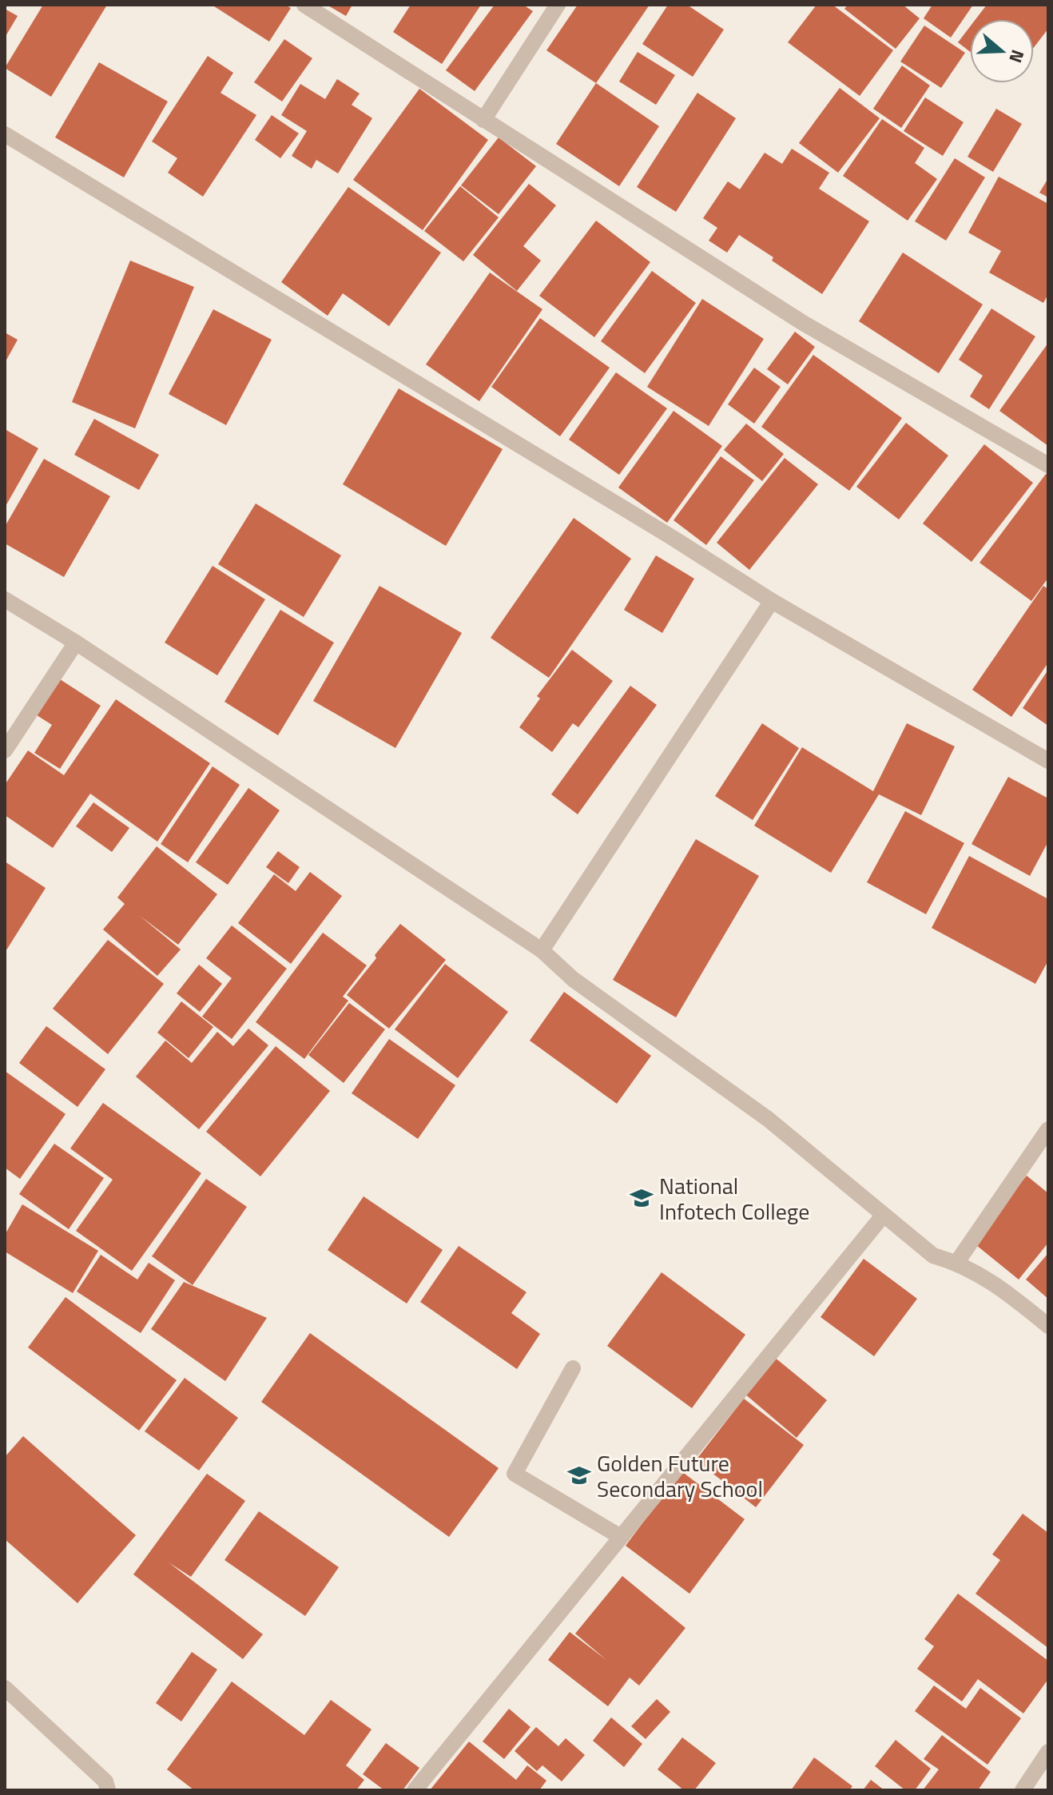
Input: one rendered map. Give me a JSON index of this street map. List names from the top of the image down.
{
  "places": {
    "school or university": ["National Infotech College", "Golden Future Secondary School"]
  },
  "north": "right"
}
